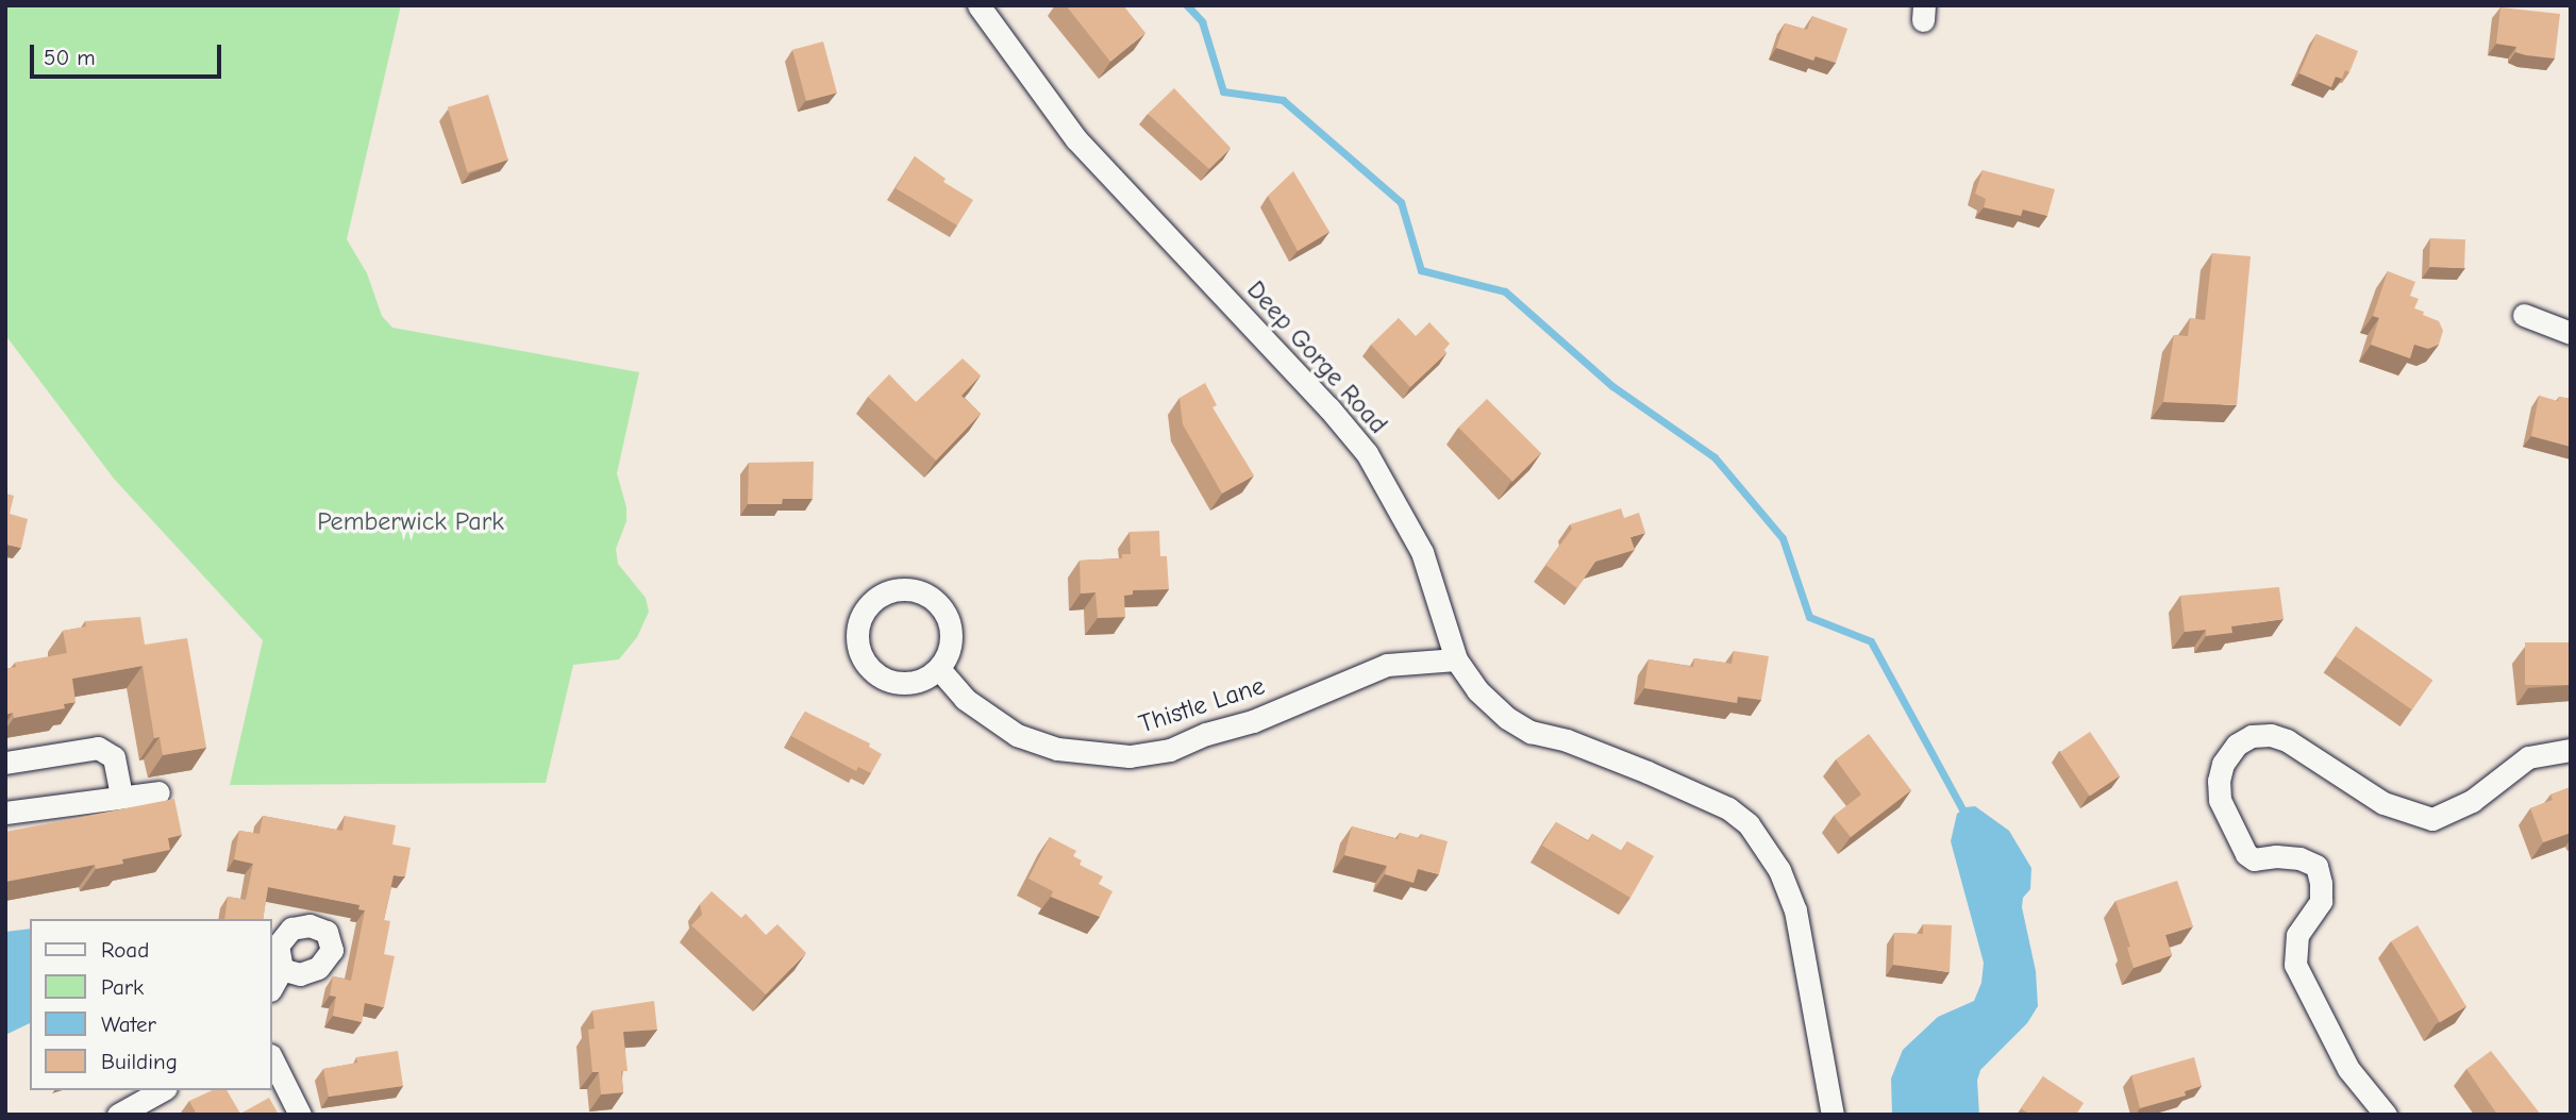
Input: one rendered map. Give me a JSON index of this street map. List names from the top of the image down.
{
  "streets": {
    "street": ["Deep Gorge Road", "Thistle Lane"]
  },
  "crossings": [
    ["Deep Gorge Road", "Thistle Lane"]
  ],
  "parks": ["Pemberwick Park"],
  "legend": [
    "Road",
    "Park",
    "Water",
    "Building"
  ],
  "scale_bar": "50 m"
}
